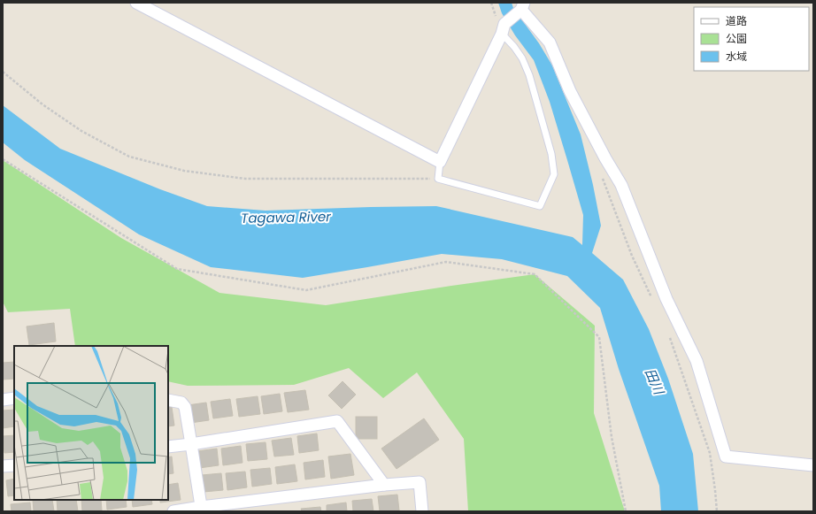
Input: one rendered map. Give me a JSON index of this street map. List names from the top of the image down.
{
  "water": ["Tagawa River", "田川"],
  "legend": ["道路", "公園", "水域"]
}
